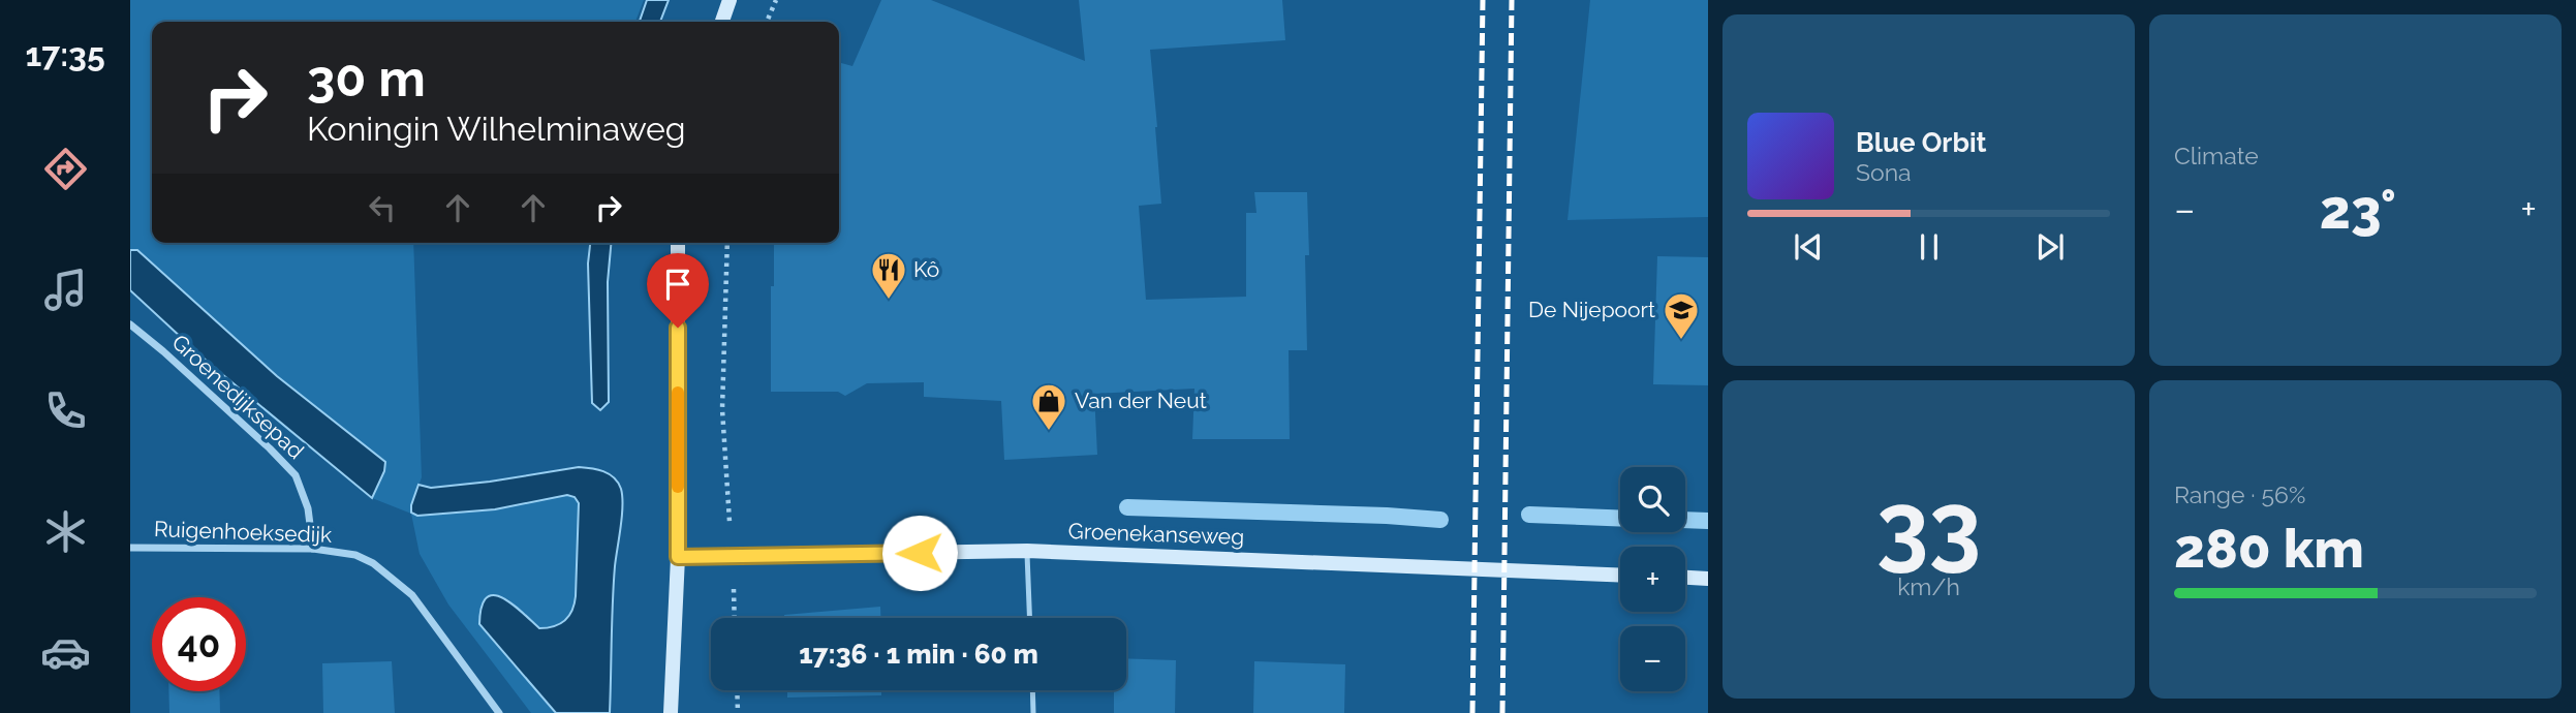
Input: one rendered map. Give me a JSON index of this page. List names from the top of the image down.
{
  "streets": {
    "street": ["Groenedijksepad", "Ruigenhoeksedijk", "Groenekanseweg"]
  },
  "crossings": [
    ["Groenedijksepad", "Ruigenhoeksedijk"]
  ],
  "places": {
    "restaurant": ["Kô"],
    "school or university": ["De Nijepoort"],
    "shop": ["Van der Neut"]
  },
  "page": {
    "tabs": "17:35",
    "tile": [
      "Climate",
      ["33", "km/h"],
      ["Range · 56%", "280 km"]
    ],
    "turn": ["30 m", "Koningin Wilhelminaweg"],
    "song": ["Blue Orbit", "Sona"],
    "heat": ["−", "23°", "+"],
    "map_buttons": ["+", "−"],
    "limit": "40",
    "trip": "17:36 · 1 min · 60 m"
  }
}
